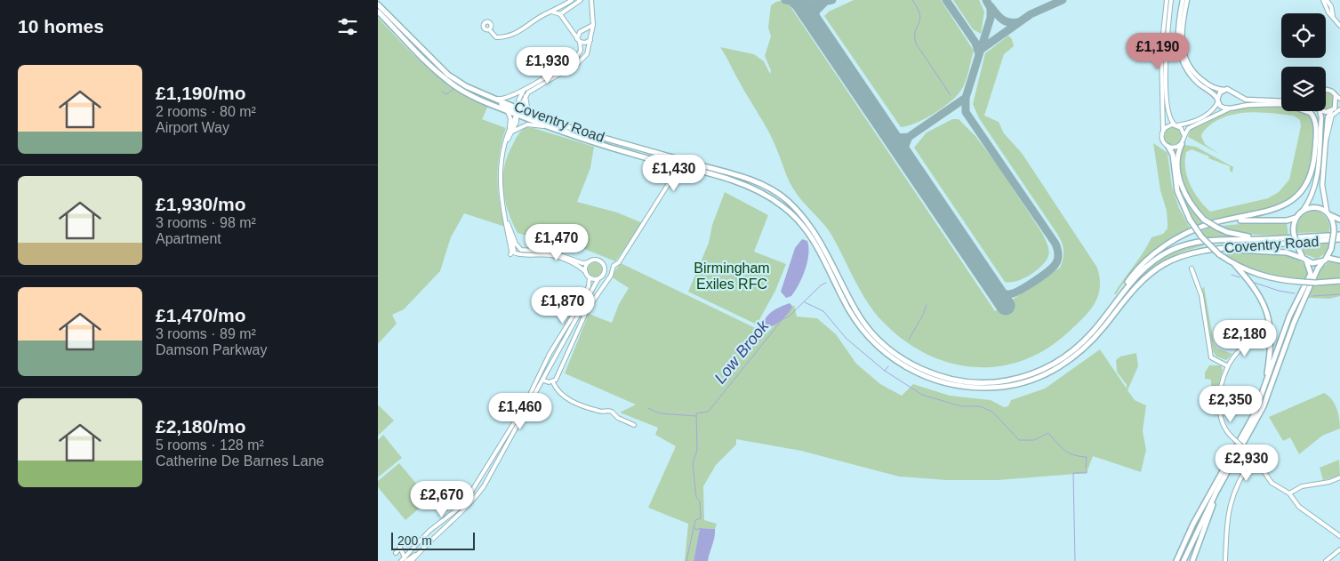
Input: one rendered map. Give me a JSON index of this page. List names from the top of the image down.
{
  "streets": {
    "highway": ["Coventry Road"]
  },
  "water": ["Low Brook"],
  "parks": ["Birmingham Exiles RFC"],
  "scale_bar": "200 m",
  "page": {
    "heading": "10 homes",
    "price": [
      "£1,190",
      "£1,930",
      "£1,430",
      "£1,470",
      "£1,870",
      "£2,180",
      "£2,350",
      "£1,460",
      "£2,930",
      "£2,670"
    ],
    "list": [
      {
        "name": "£1,190/mo",
        "note": "2 rooms · 80 m² · Airport Way"
      },
      {
        "name": "£1,930/mo",
        "note": "3 rooms · 98 m² · Apartment"
      },
      {
        "name": "£1,470/mo",
        "note": "3 rooms · 89 m² · Damson Parkway"
      },
      {
        "name": "£2,180/mo",
        "note": "5 rooms · 128 m² · Catherine De Barnes Lane"
      }
    ],
    "scale": "200 m"
  }
}
